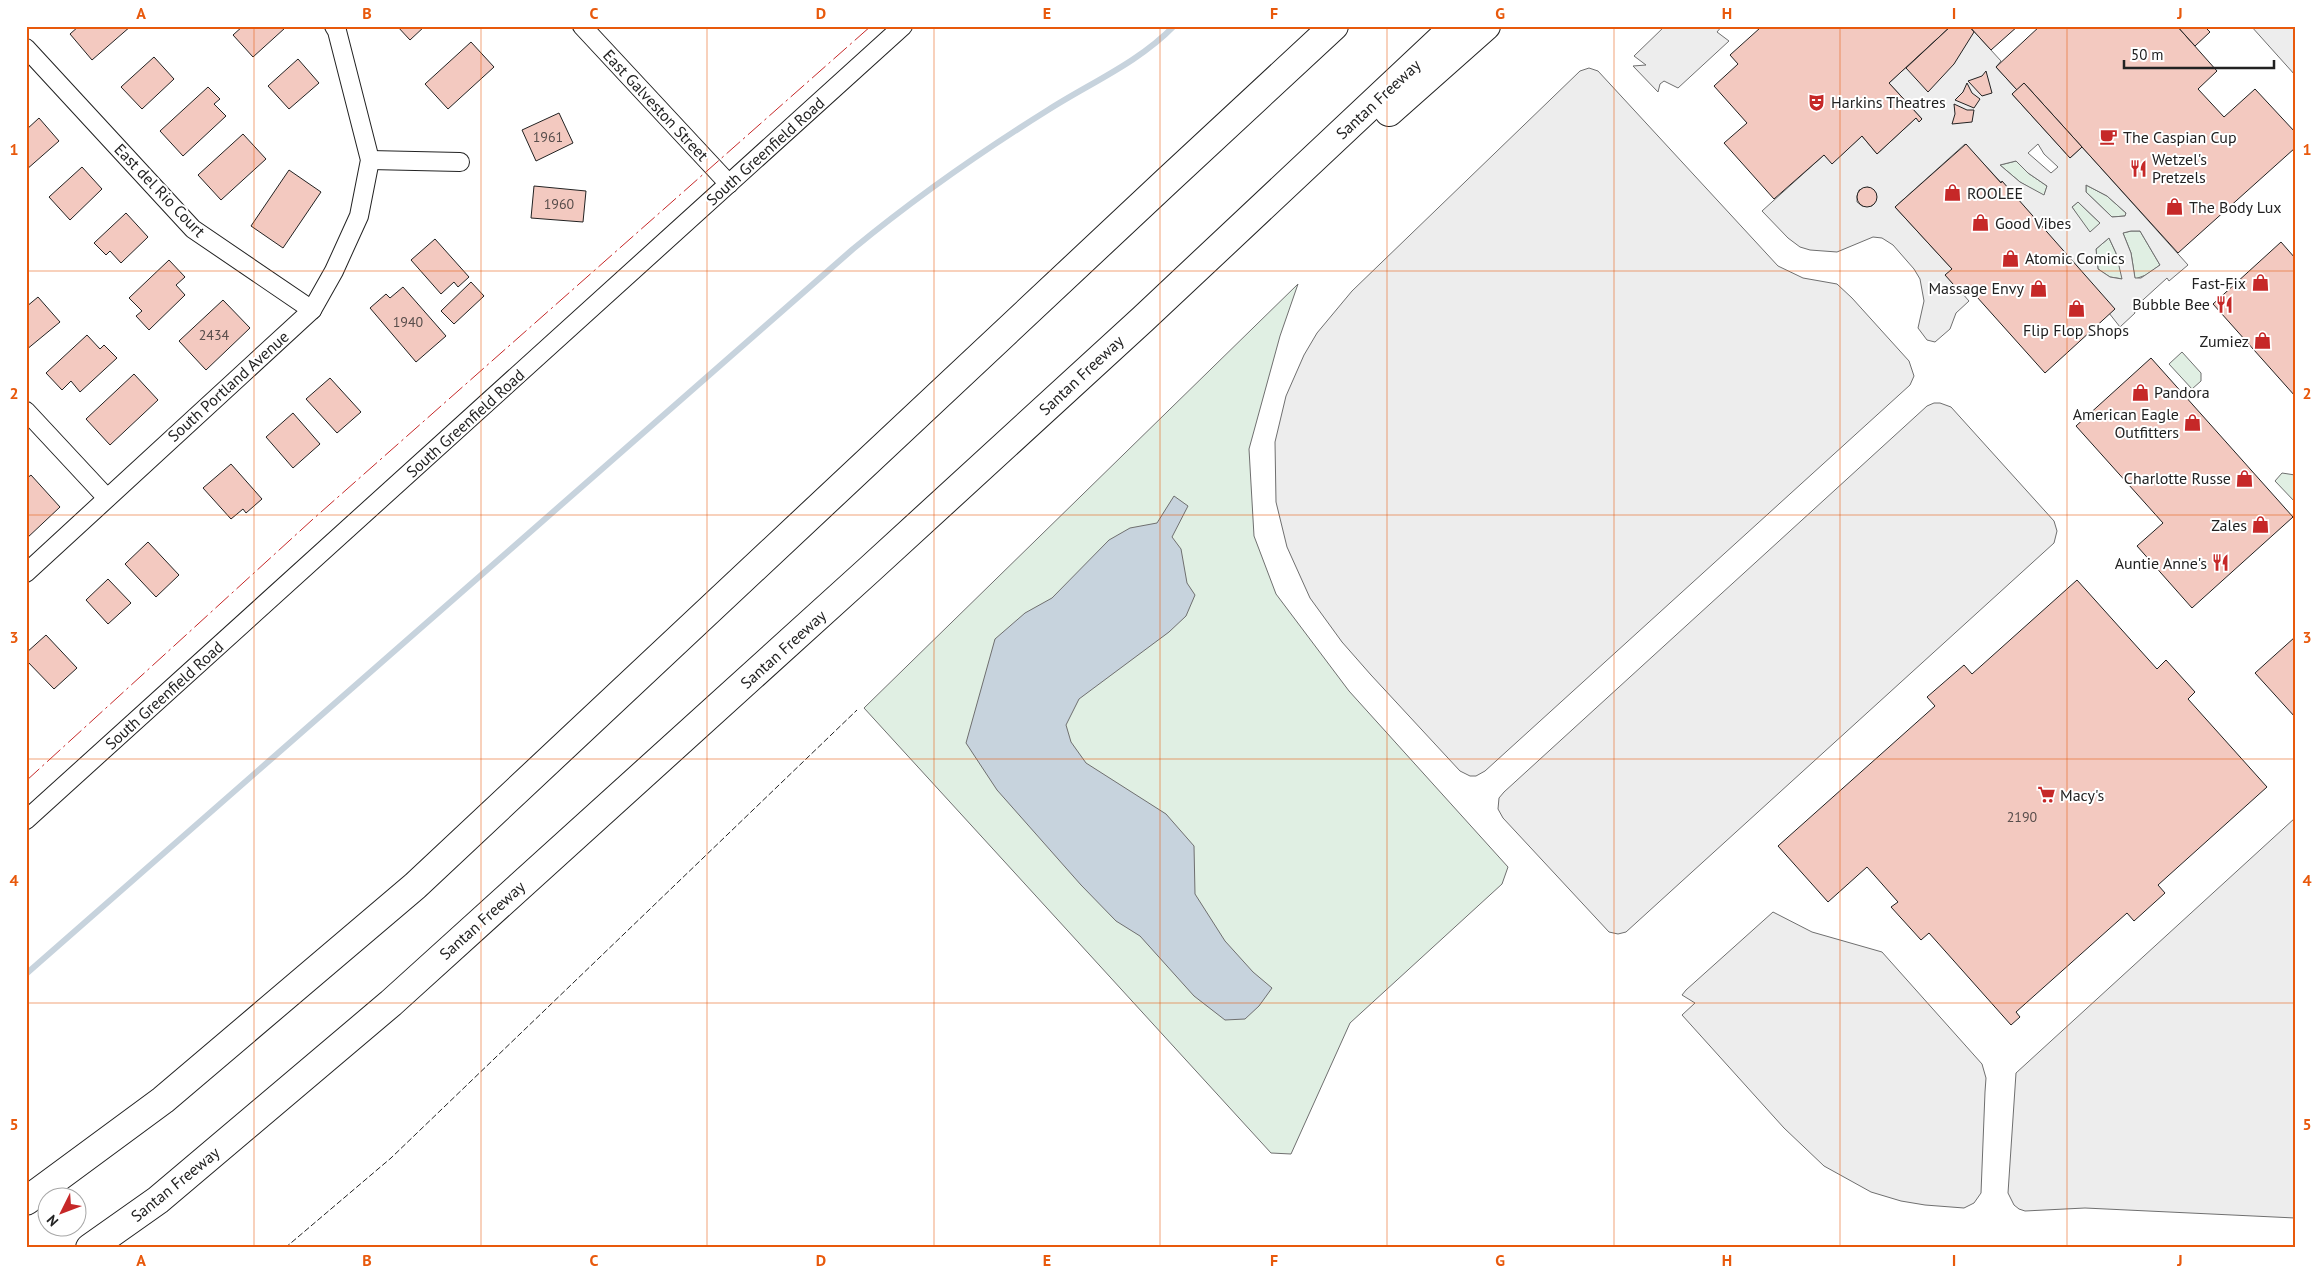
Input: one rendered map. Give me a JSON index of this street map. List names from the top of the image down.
{
  "streets": {
    "highway": ["Santan Freeway"],
    "street": [
      "East Galveston Street",
      "South Greenfield Road",
      "East del Rio Court",
      "South Portland Avenue"
    ]
  },
  "crossings": [
    ["East Galveston Street", "South Greenfield Road"],
    ["East del Rio Court", "South Portland Avenue"]
  ],
  "places": {
    "theatre": ["Harkins Theatres"],
    "cafe": ["The Caspian Cup"],
    "restaurant": ["Wetzel's Pretzels", "Bubble Bee", "Auntie Anne's"],
    "shop": [
      "ROOLEE",
      "The Body Lux",
      "Good Vibes",
      "Atomic Comics",
      "Fast-Fix",
      "Massage Envy",
      "Flip Flop Shops",
      "Zumiez",
      "Pandora",
      "American Eagle Outfitters",
      "Charlotte Russe",
      "Zales"
    ],
    "supermarket": ["Macy's"]
  },
  "house_numbers": [
    "1961",
    "1960",
    "1940",
    "2434",
    "2190"
  ],
  "scale_bar": "50 m",
  "north": "bottom left",
  "grid": {
    "columns": [
      "A",
      "B",
      "C",
      "D",
      "E",
      "F",
      "G",
      "H",
      "I",
      "J"
    ],
    "rows": [
      "1",
      "2",
      "3",
      "4",
      "5"
    ]
  }
}
